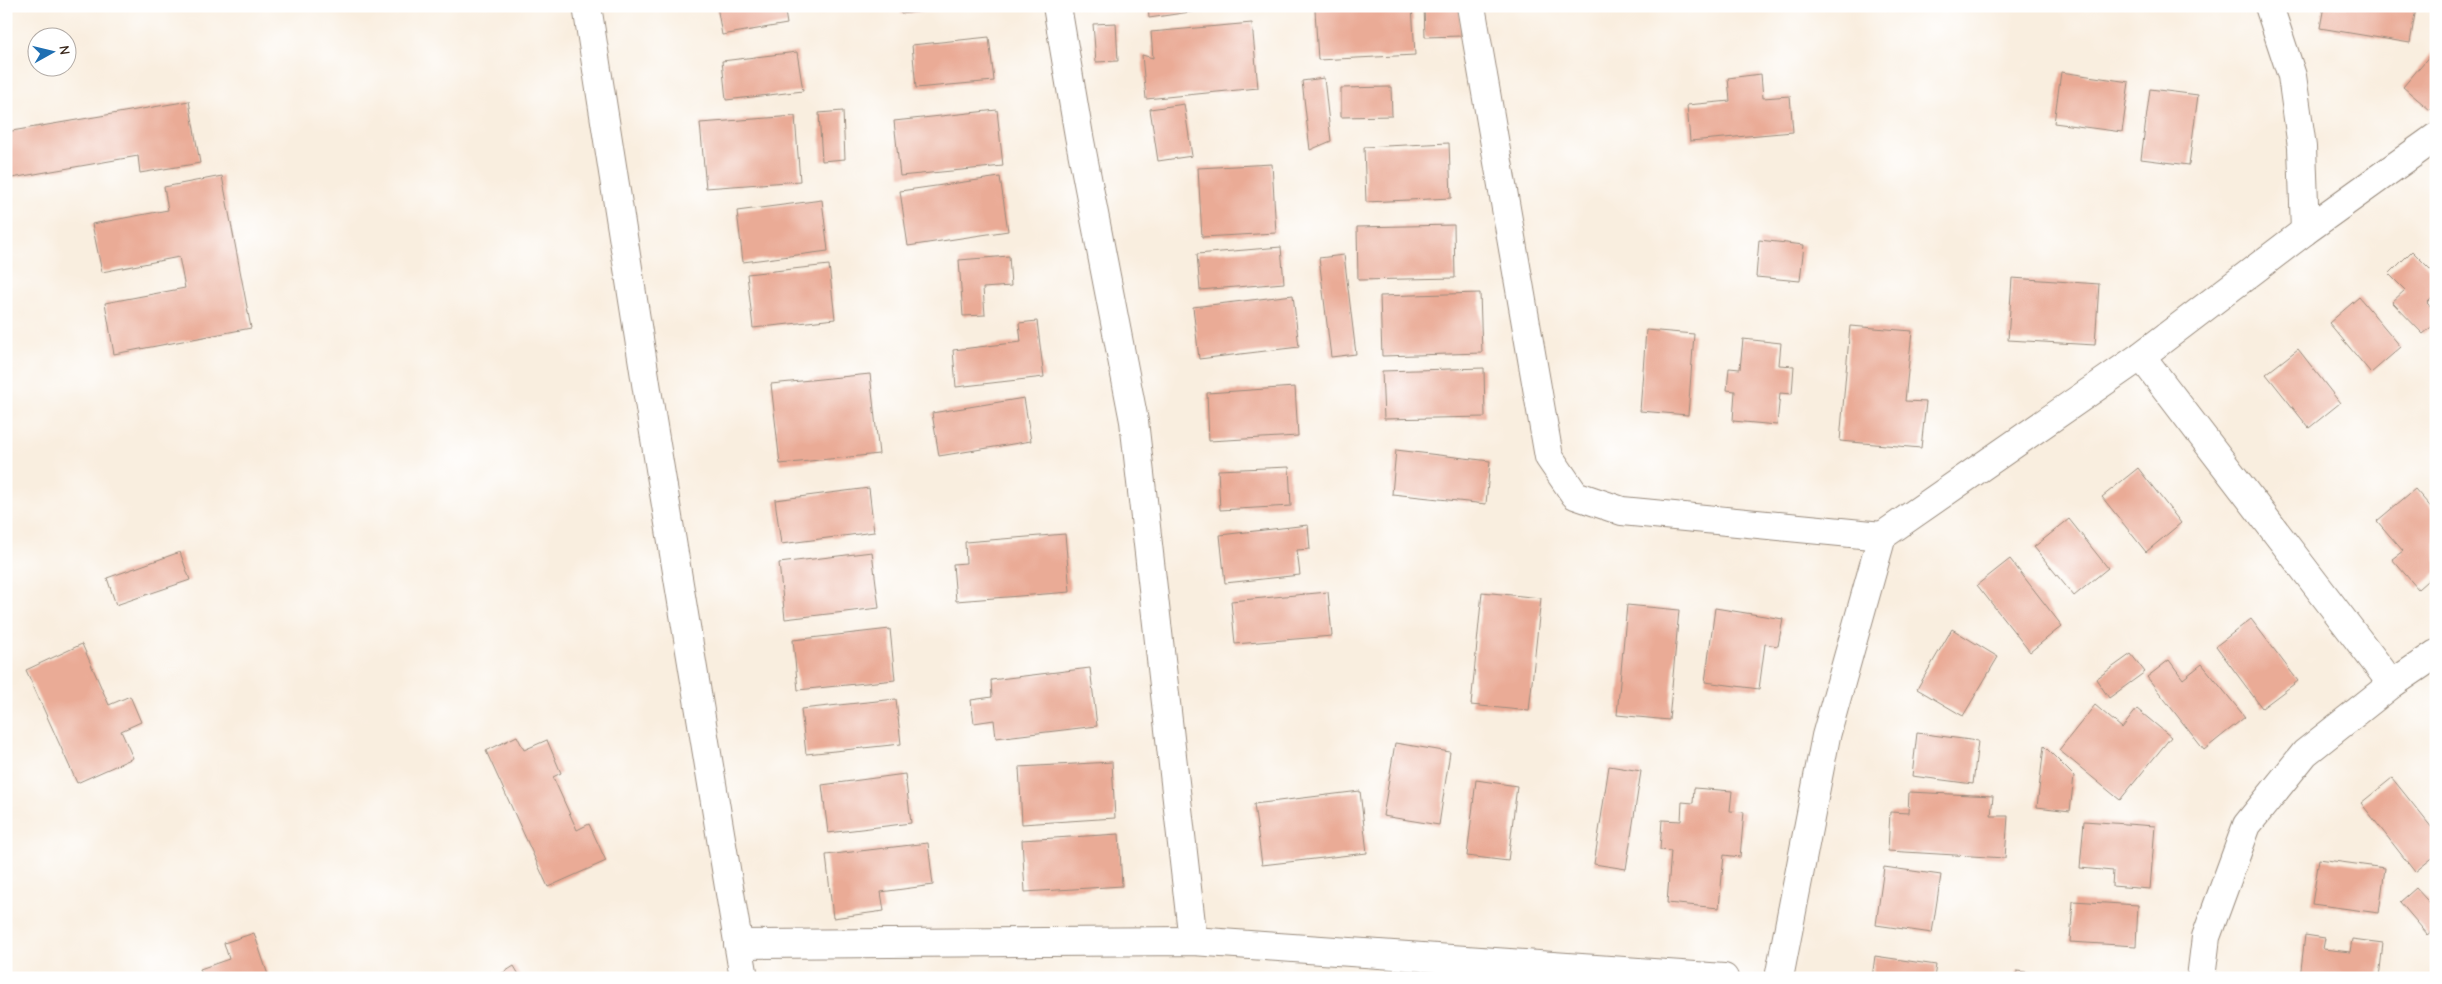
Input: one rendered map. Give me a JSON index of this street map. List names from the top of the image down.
{
  "north": "right"
}
